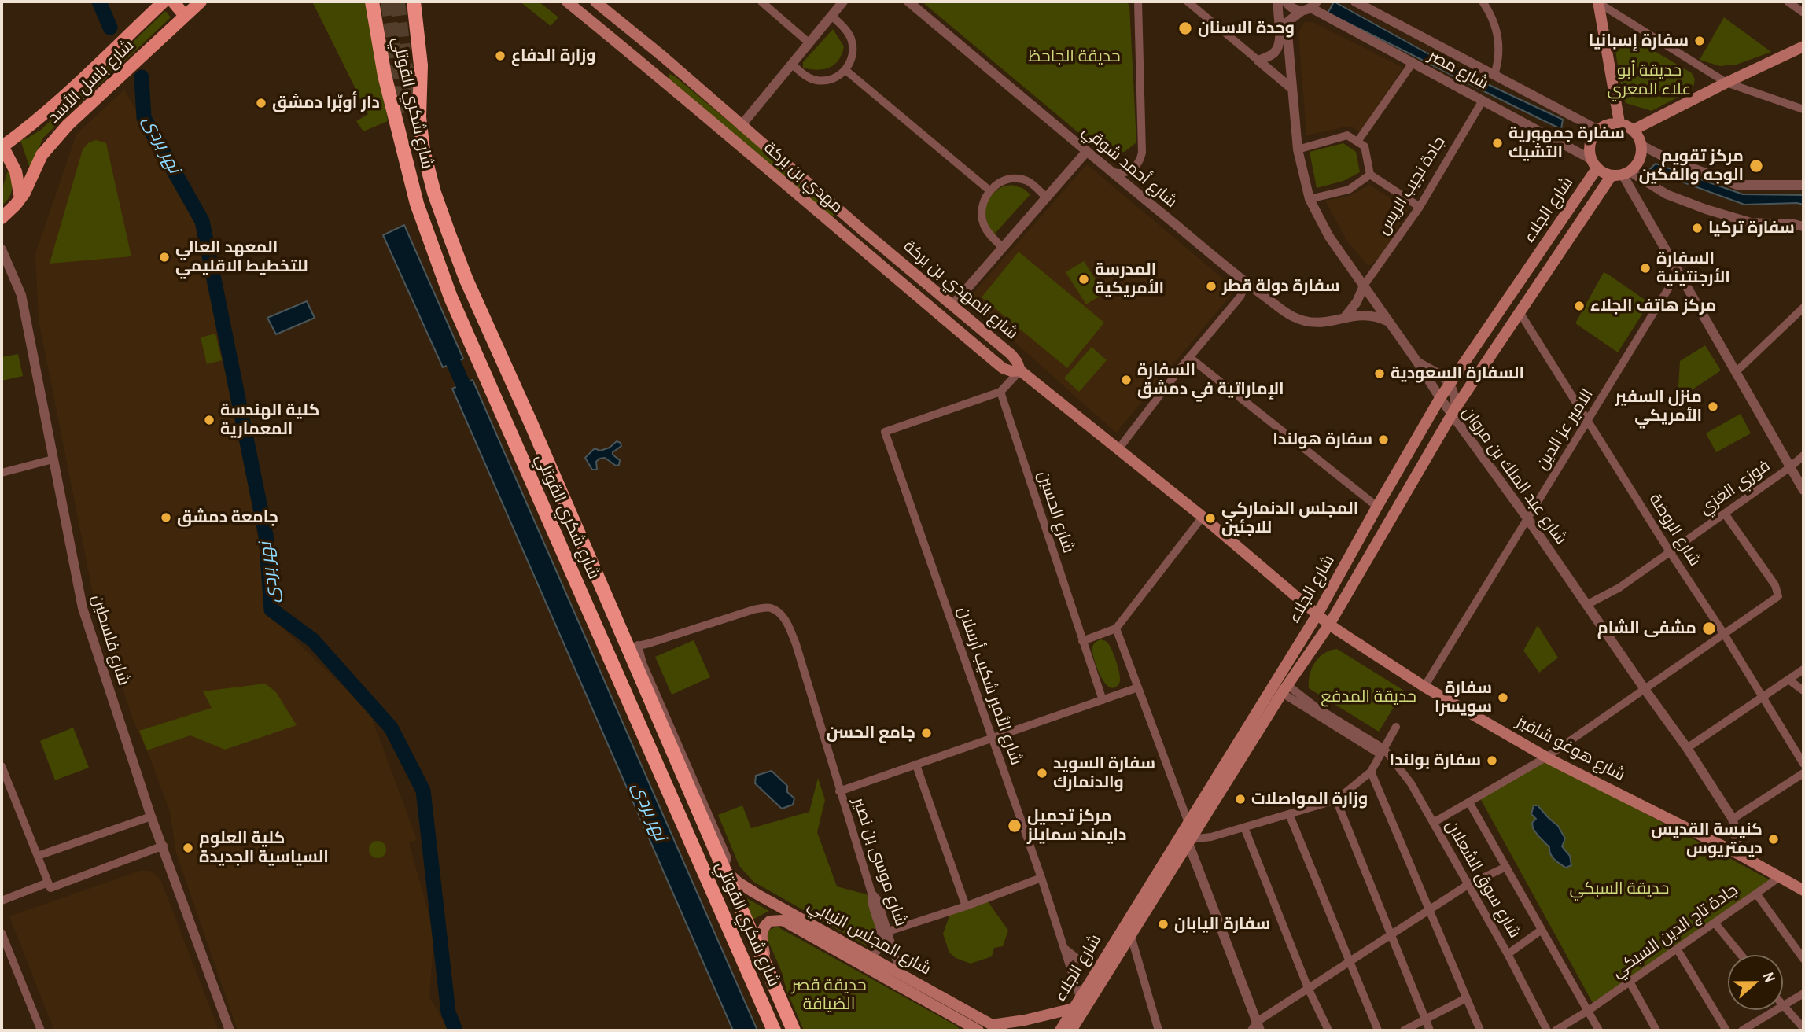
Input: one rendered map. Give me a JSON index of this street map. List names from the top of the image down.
{
  "streets": {
    "highway": ["شارع شكري القوتلي"],
    "main road": [
      "شارع باسل الأسد",
      "مهدي بن بركة",
      "شارع الجلاء",
      "شارع المهدي بن بركة",
      "شارع هوغو شافيز",
      "شارع المجلس النيابي"
    ],
    "street": [
      "شارع مصر",
      "شارع أحمد شوقي",
      "جادة نجيب الريس",
      "الامير عز الدين",
      "شارع عبد الملك بن مروان",
      "فوزي الغزي",
      "شارع الحسين",
      "شارع الروضة",
      "شارع فلسطين",
      "شارع الأمير شكيب أرسلان",
      "شارع موسى بن نصير",
      "شارع سوق الشعلان",
      "جادة تاج الدين السبكي"
    ]
  },
  "crossings": [
    ["شارع مصر", "جادة نجيب الريس"],
    ["شارع مصر", "شارع الجلاء"],
    ["شارع مصر", "شارع عبد الملك بن مروان"],
    ["شارع شكري القوتلي", "شارع موسى بن نصير"],
    ["شارع شكري القوتلي", "شارع المجلس النيابي"],
    ["شارع أحمد شوقي", "شارع عبد الملك بن مروان"],
    ["مهدي بن بركة", "شارع المهدي بن بركة"],
    ["جادة نجيب الريس", "شارع عبد الملك بن مروان"],
    ["شارع الجلاء", "شارع المهدي بن بركة"],
    ["شارع الجلاء", "شارع عبد الملك بن مروان"],
    ["شارع الجلاء", "شارع الروضة"],
    ["شارع الجلاء", "شارع الأمير شكيب أرسلان"],
    ["شارع الجلاء", "شارع هوغو شافيز"],
    ["شارع المهدي بن بركة", "شارع هوغو شافيز"],
    ["الامير عز الدين", "شارع عبد الملك بن مروان"],
    ["الامير عز الدين", "شارع الروضة"],
    ["الامير عز الدين", "شارع هوغو شافيز"],
    ["شارع عبد الملك بن مروان", "فوزي الغزي"],
    ["شارع عبد الملك بن مروان", "شارع هوغو شافيز"],
    ["فوزي الغزي", "شارع الروضة"],
    ["شارع الحسين", "شارع الأمير شكيب أرسلان"],
    ["شارع هوغو شافيز", "جادة تاج الدين السبكي"],
    ["شارع موسى بن نصير", "شارع المجلس النيابي"]
  ],
  "water": ["نهر بردى"],
  "parks": [
    "حديقة الجاحظ",
    "حديقة أبو علاء المعري",
    "حديقة المدفع",
    "حديقة السبكي",
    "حديقة قصر الضيافة"
  ],
  "places": [
    "وحدة الاسنان",
    "سفارة إسبانيا",
    "وزارة الدفاع",
    "دار أوبّرا دمشق",
    "سفارة جمهورية التشيك",
    "مركز تقويم الوجه والفكين",
    "سفارة تركيا",
    "المعهد العالي للتخطيط الاقليمي",
    "السفارة الأرجنتينية",
    "المدرسة الأمريكية",
    "سفارة دولة قطر",
    "مركز هاتف الجلاء",
    "السفارة السعودية",
    "السفارة الإماراتية في دمشق",
    "منزل السفير الأمريكي",
    "كلية الهندسة المعمارية",
    "سفارة هولندا",
    "جامعة دمشق",
    "المجلس الدنماركي للاجئين",
    "مشفى الشام",
    "سفارة سويسرا",
    "جامع الحسن",
    "سفارة بولندا",
    "سفارة السويد والدنمارك",
    "وزارة المواصلات",
    "مركز تجميل دايمند سمايلز",
    "كنيسة القديس ديمتريوس",
    "كلية العلوم السياسية الجديدة",
    "سفارة اليابان"
  ],
  "north": "right"
}
